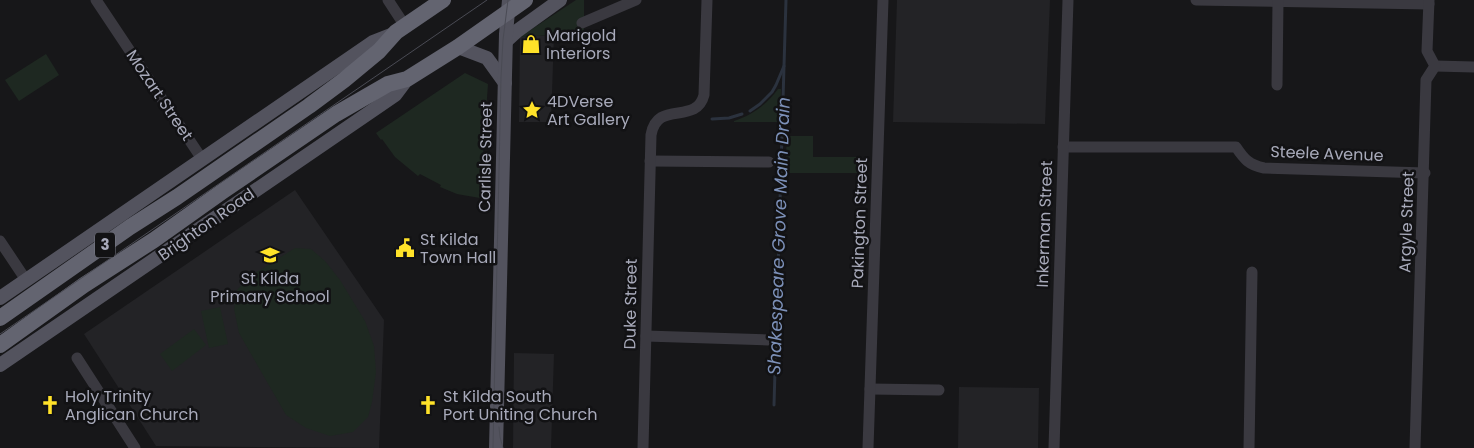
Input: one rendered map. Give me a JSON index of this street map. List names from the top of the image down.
{
  "streets": {
    "highway": ["Mozart Street", "Brighton Road", "3"],
    "main road": ["Carlisle Street"],
    "street": [
      "Steele Avenue",
      "Argyle Street",
      "Pakington Street",
      "Inkerman Street",
      "Duke Street"
    ]
  },
  "crossings": [
    ["Mozart Street", "Brighton Road"],
    ["Mozart Street", "3"],
    ["Steele Avenue", "Argyle Street"],
    ["Steele Avenue", "Inkerman Street"],
    ["Carlisle Street", "Brighton Road"],
    ["Carlisle Street", "3"],
    ["Brighton Road", "3"]
  ],
  "water": ["Shakespeare Grove Main Drain"],
  "places": {
    "shop": ["Marigold Interiors"],
    "place": ["4DVerse Art Gallery"],
    "public building": ["St Kilda Town Hall"],
    "school or university": ["St Kilda Primary School"],
    "church": ["Holy Trinity Anglican Church", "St Kilda South Port Uniting Church"]
  }
}
